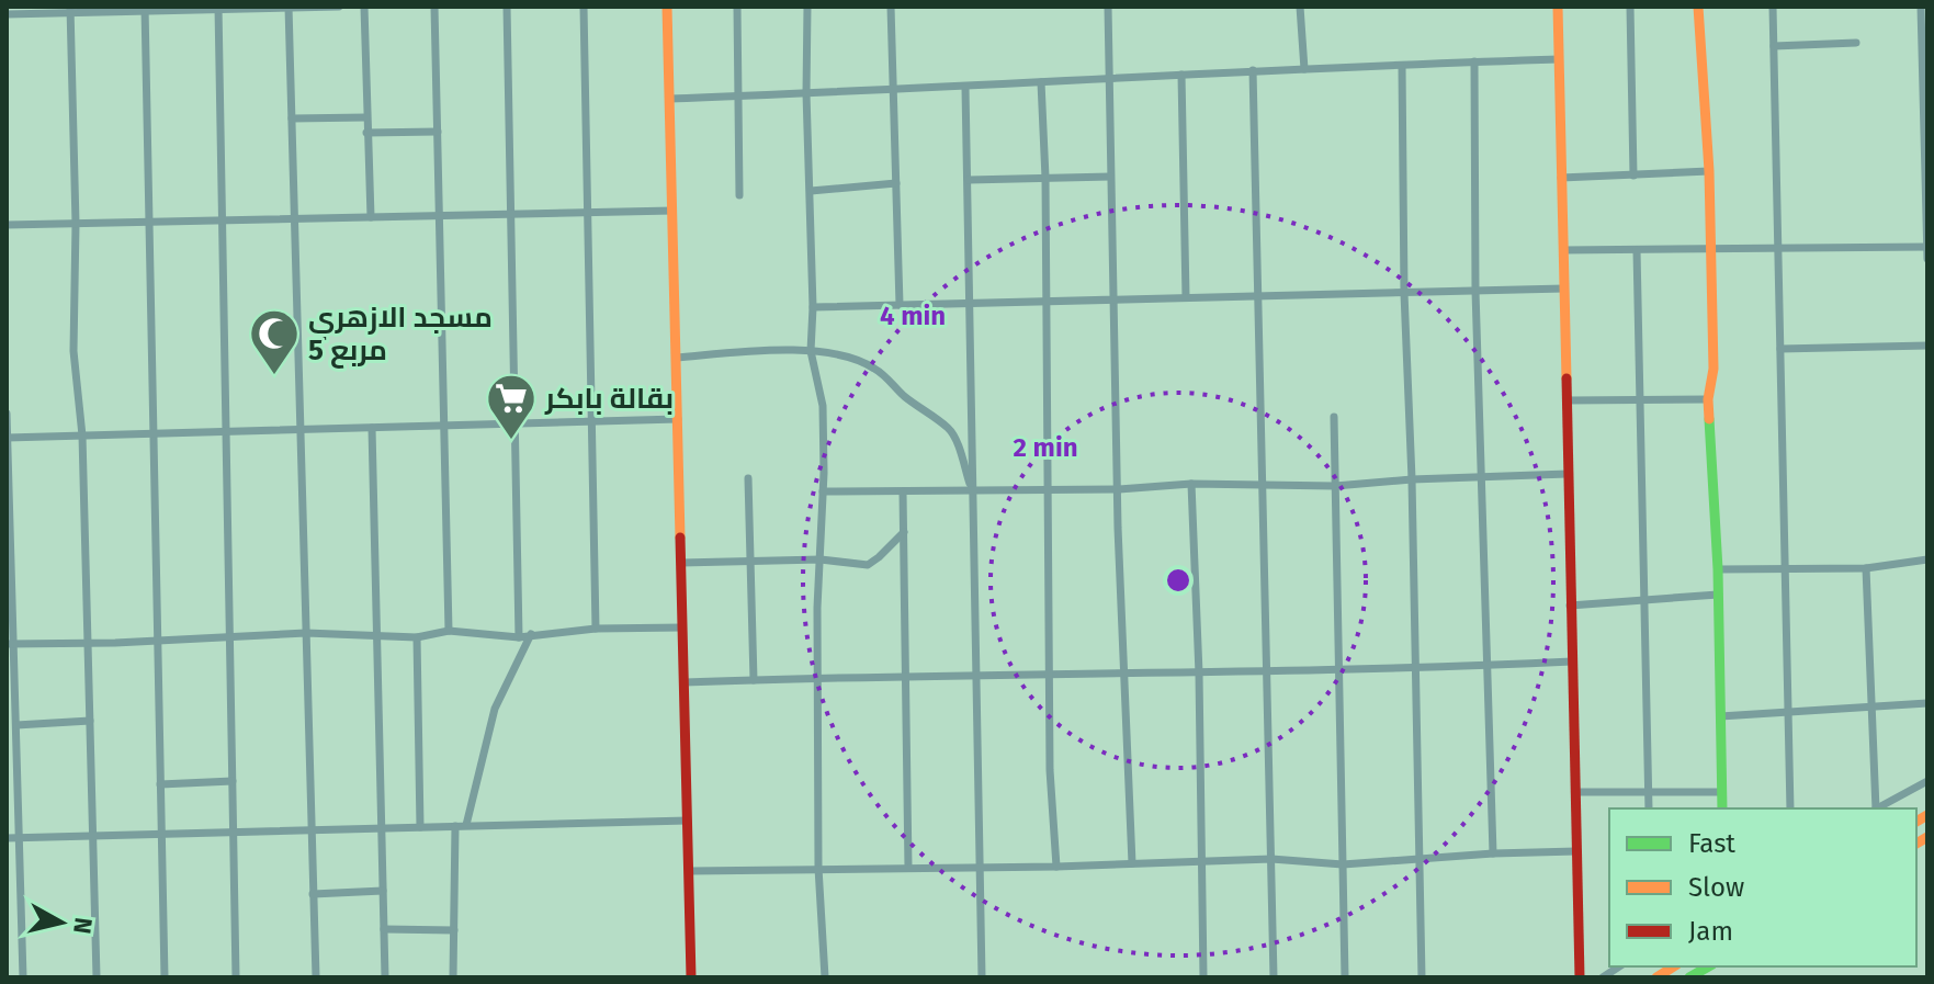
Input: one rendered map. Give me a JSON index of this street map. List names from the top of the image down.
{
  "places": {
    "mosque": ["مسجد الازهري مربع 5"],
    "supermarket": ["بقالة بابكر"]
  },
  "legend": ["Fast", "Slow", "Jam"],
  "north": "right",
  "rings": ["4 min", "2 min"]
}
